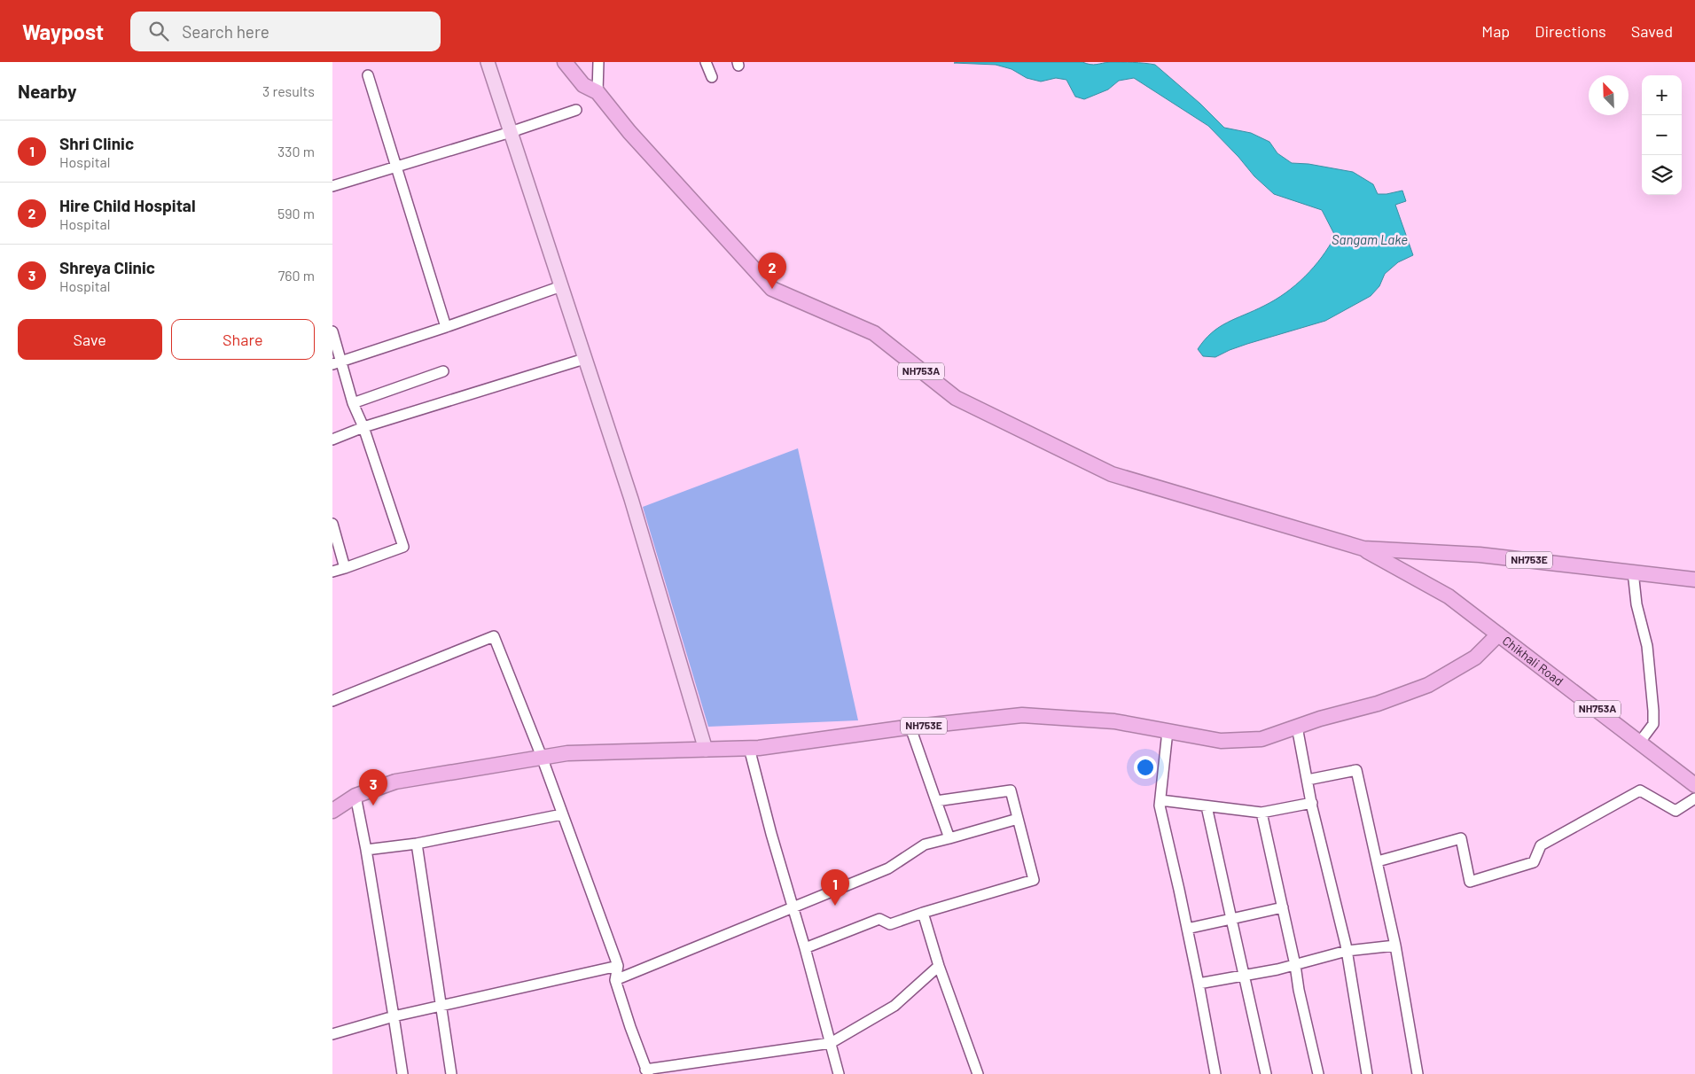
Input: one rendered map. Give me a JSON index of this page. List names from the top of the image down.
{
  "streets": {
    "highway": ["NH753A", "NH753E", "Chikhali Road"]
  },
  "crossings": [
    ["NH753A", "NH753E"],
    ["NH753A", "Chikhali Road"],
    ["NH753E", "Chikhali Road"]
  ],
  "water": ["Sangam Lake"],
  "north": "top left",
  "page": {
    "header": "Waypost",
    "search": "Search here",
    "nav": ["Map", "Directions", "Saved"],
    "heading": ["Nearby", "3 results"],
    "map_buttons": ["+", "−"],
    "list": [
      {
        "mark": "1",
        "name": "Shri Clinic",
        "note": "Hospital",
        "value": "330 m"
      },
      {
        "mark": "2",
        "name": "Hire Child Hospital",
        "note": "Hospital",
        "value": "590 m"
      },
      {
        "mark": "3",
        "name": "Shreya Clinic",
        "note": "Hospital",
        "value": "760 m"
      }
    ],
    "pins": ["2", "3", "1"],
    "buttons": ["Save", "Share"]
  }
}
